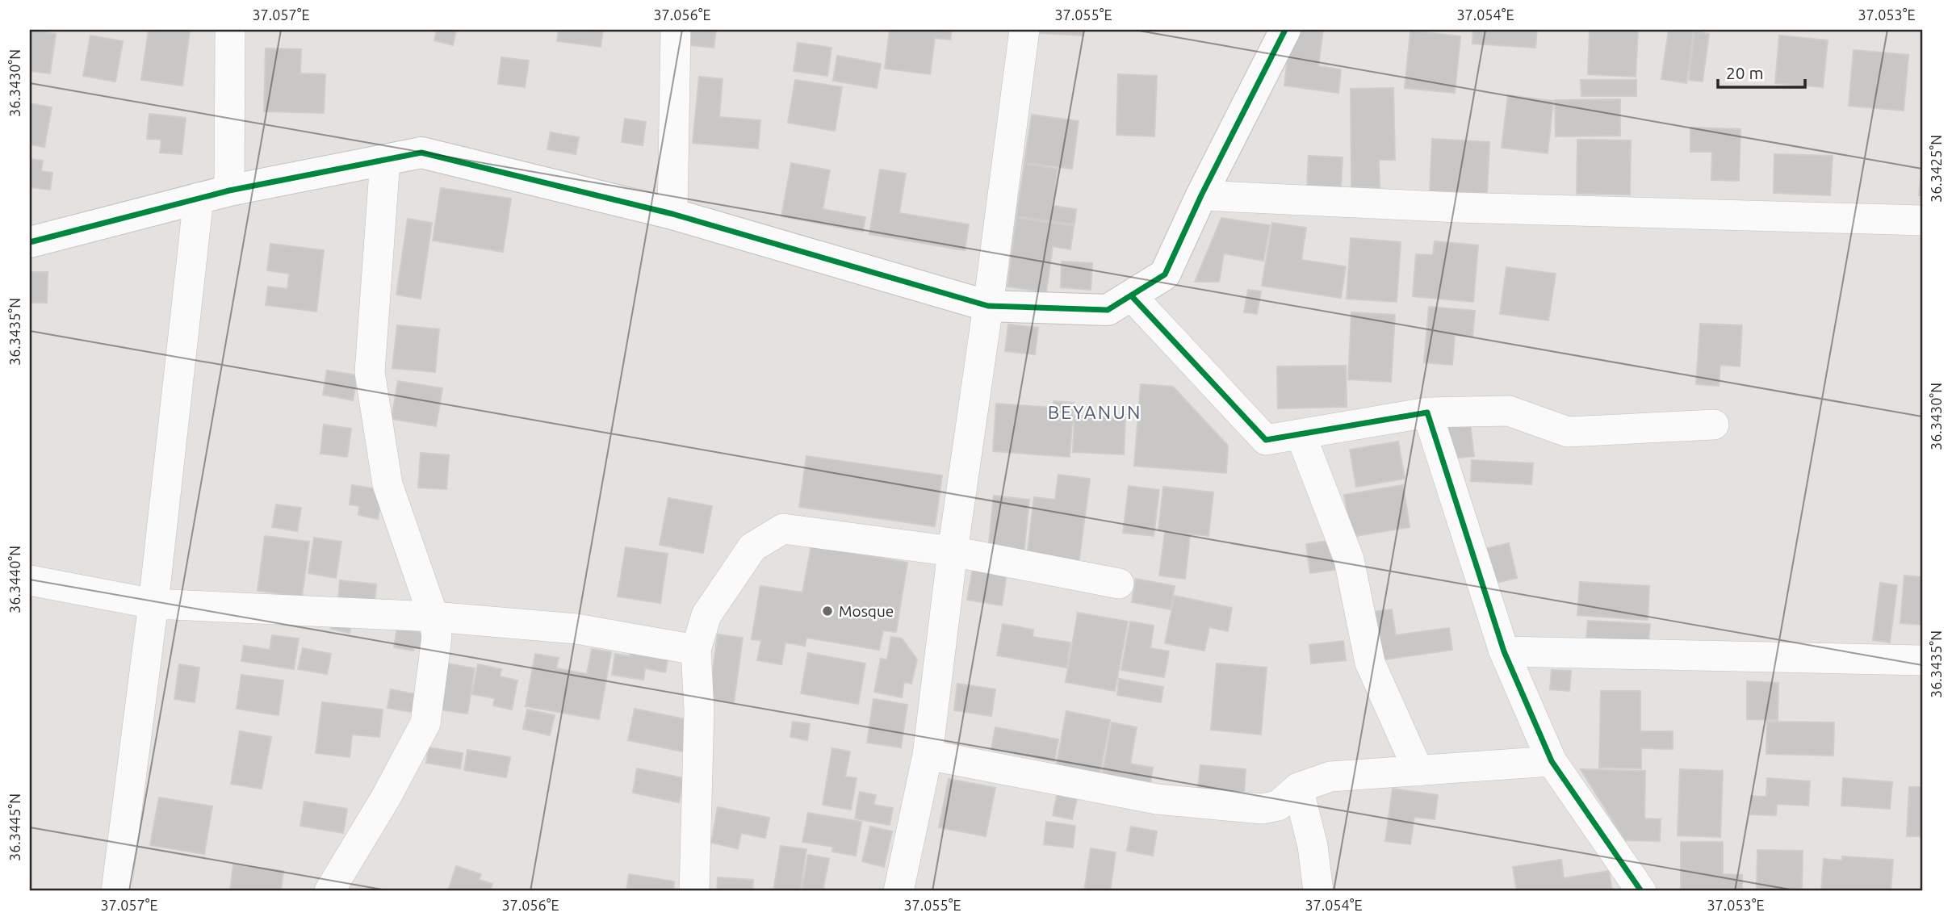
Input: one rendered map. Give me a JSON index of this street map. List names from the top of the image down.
{
  "districts": ["BEYANUN"],
  "places": ["Mosque"],
  "scale_bar": "20 m",
  "coordinates": [
    "37.057°E",
    "37.056°E",
    "37.055°E",
    "37.054°E",
    "37.053°E",
    "36.3430°N",
    "36.3425°N",
    "36.3435°N",
    "36.3440°N",
    "36.3445°N"
  ]
}
